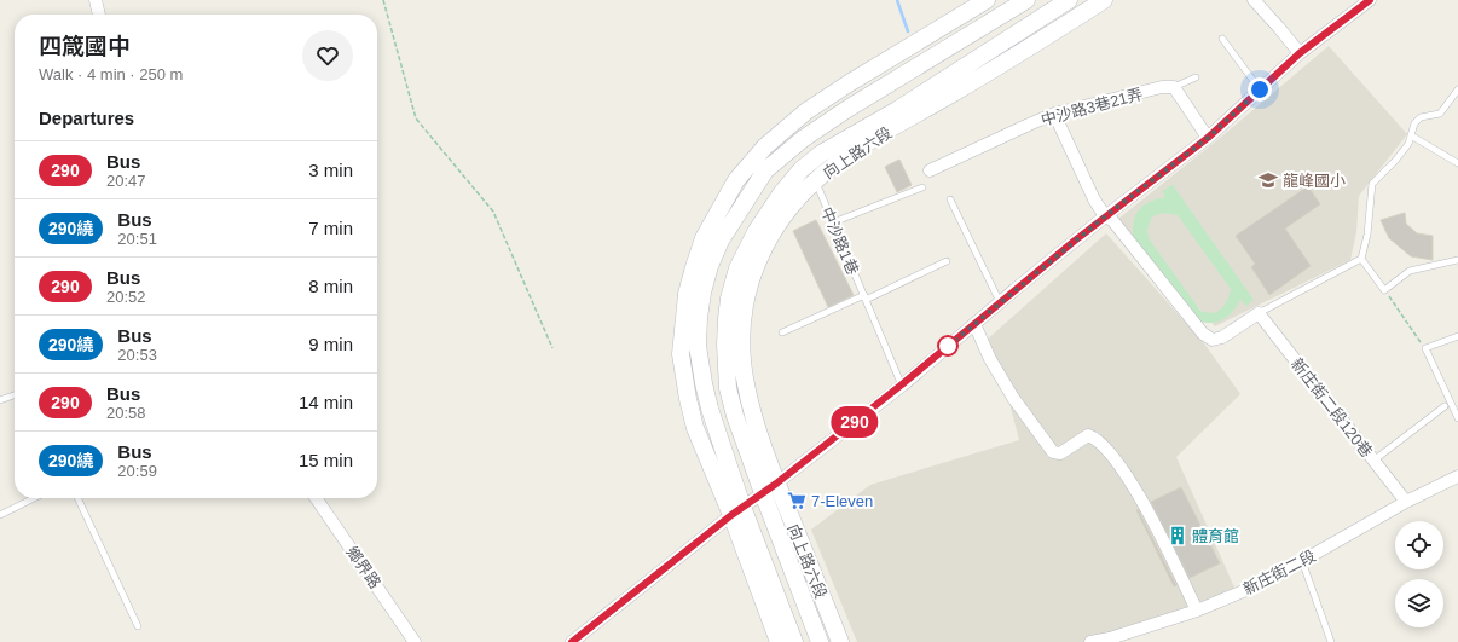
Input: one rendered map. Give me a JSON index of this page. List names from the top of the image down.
{
  "streets": {
    "main road": ["向上路六段"],
    "street": [
      "中沙路3巷21弄",
      "新庄街二段120巷",
      "鄉界路",
      "新庄街二段"
    ],
    "lane": ["中沙路1巷"]
  },
  "crossings": [
    ["向上路六段", "中沙路1巷"],
    ["新庄街二段120巷", "新庄街二段"]
  ],
  "places": {
    "school or university": ["龍峰國小"],
    "supermarket": ["7-Eleven"],
    "building": ["體育館"]
  },
  "lines": ["bus line 290"],
  "page": {
    "on_map": "290",
    "heading": [
      ["四箴國中", "Walk · 4 min · 250 m"],
      "Departures"
    ],
    "list": [
      {
        "mark": "290",
        "name": "Bus",
        "note": "20:47",
        "value": "3 min"
      },
      {
        "mark": "290繞",
        "name": "Bus",
        "note": "20:51",
        "value": "7 min"
      },
      {
        "mark": "290",
        "name": "Bus",
        "note": "20:52",
        "value": "8 min"
      },
      {
        "mark": "290繞",
        "name": "Bus",
        "note": "20:53",
        "value": "9 min"
      },
      {
        "mark": "290",
        "name": "Bus",
        "note": "20:58",
        "value": "14 min"
      },
      {
        "mark": "290繞",
        "name": "Bus",
        "note": "20:59",
        "value": "15 min"
      }
    ]
  }
}
